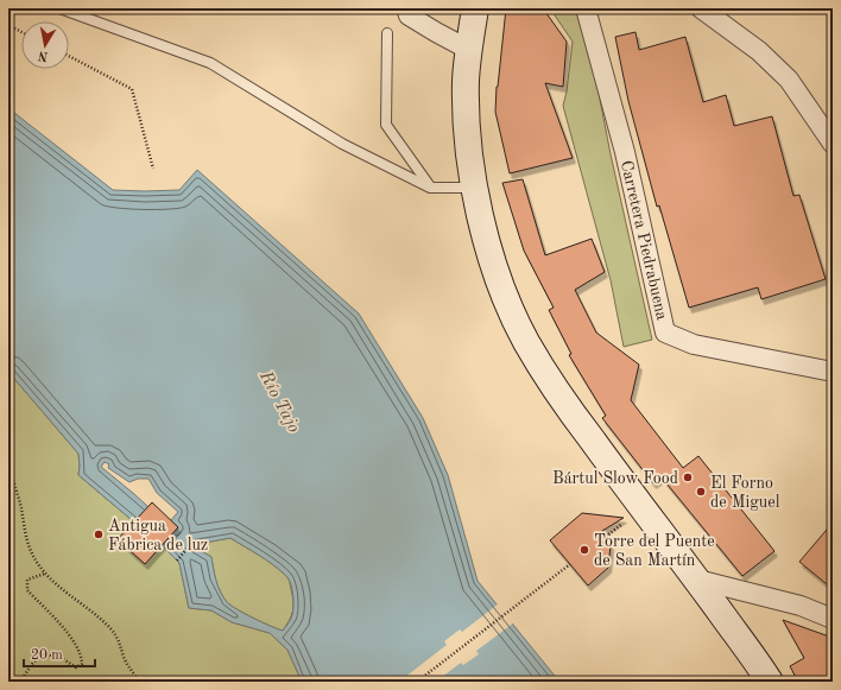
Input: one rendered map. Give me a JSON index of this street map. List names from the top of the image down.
{
  "streets": {
    "street": ["Carretera Piedrabuena"]
  },
  "water": ["Río Tajo"],
  "places": [
    "Bártul Slow Food",
    "El Forno de Miguel",
    "Antigua Fábrica de luz",
    "Torre del Puente de San Martín"
  ],
  "scale_bar": "20 m",
  "north": "bottom"
}
